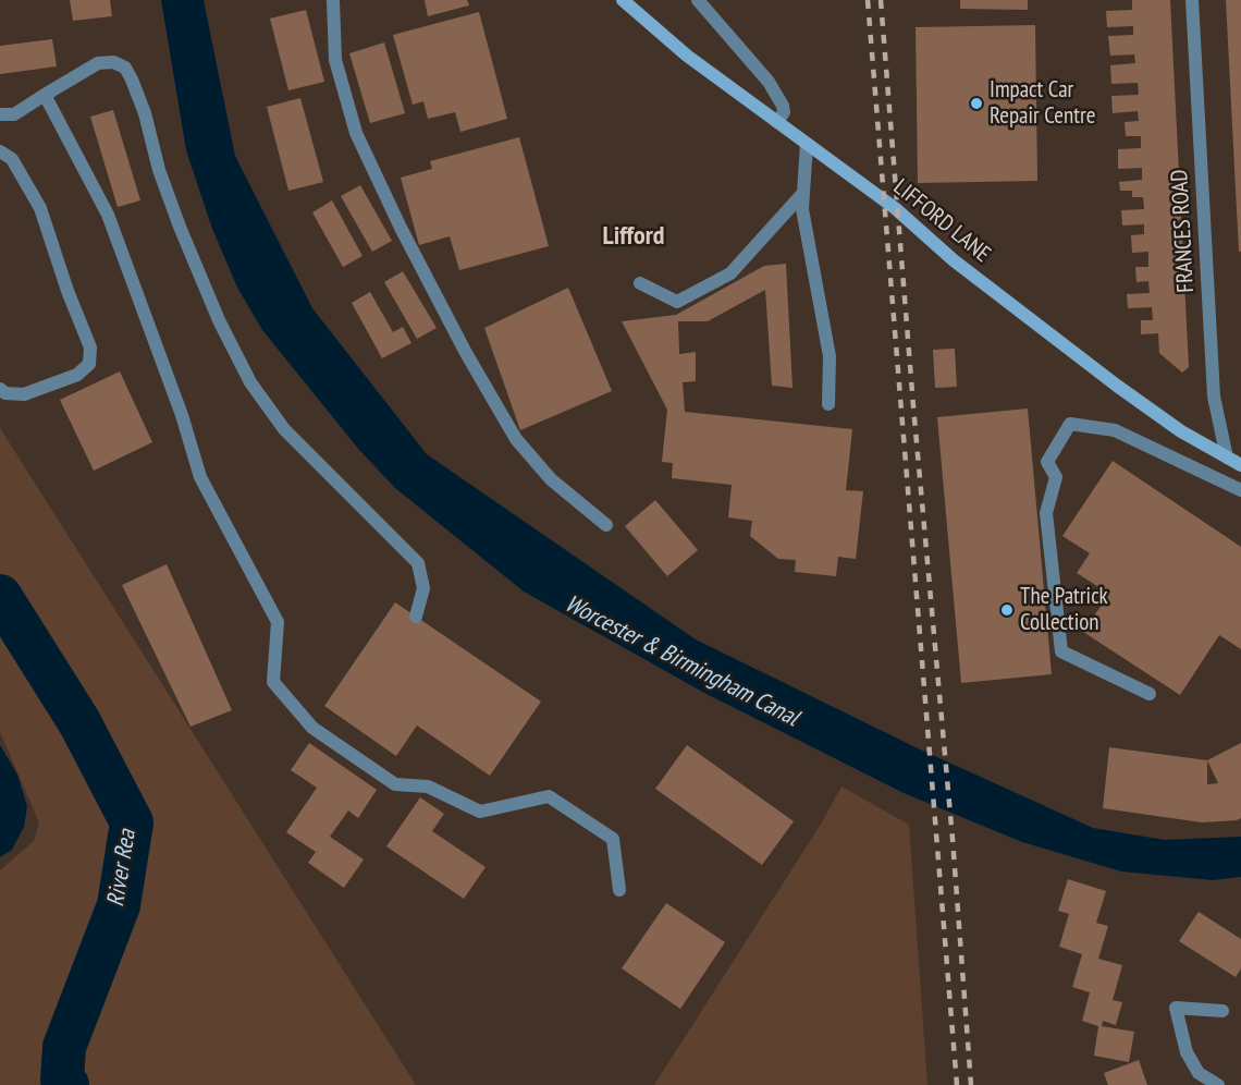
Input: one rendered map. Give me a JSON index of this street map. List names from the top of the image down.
{
  "streets": {
    "street": ["LIFFORD LANE", "FRANCES ROAD"]
  },
  "crossings": [
    ["LIFFORD LANE", "FRANCES ROAD"]
  ],
  "districts": ["Lifford"],
  "water": ["Worcester & Birmingham Canal", "River Rea"],
  "places": ["Impact Car Repair Centre", "The Patrick Collection"]
}
